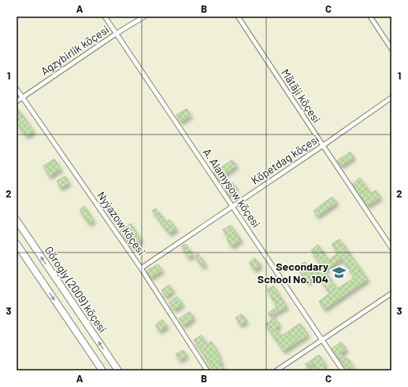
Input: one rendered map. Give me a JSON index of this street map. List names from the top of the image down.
{
  "streets": {
    "main road": ["Görogly (2009) köçesi"],
    "street": [
      "Agzybirlik köçesi",
      "Mätäji köçesi",
      "Köpetdag köçesi",
      "A. Alamyşow köçesi",
      "Nyýazow köçesi"
    ]
  },
  "crossings": [
    ["Agzybirlik köçesi", "A. Alamyşow köçesi"],
    ["Agzybirlik köçesi", "Nyýazow köçesi"],
    ["Mätäji köçesi", "Köpetdag köçesi"],
    ["Köpetdag köçesi", "A. Alamyşow köçesi"],
    ["Köpetdag köçesi", "Nyýazow köçesi"]
  ],
  "places": {
    "school or university": ["Secondary School No. 104"]
  },
  "grid": {
    "columns": ["A", "B", "C"],
    "rows": ["1", "2", "3"]
  }
}
